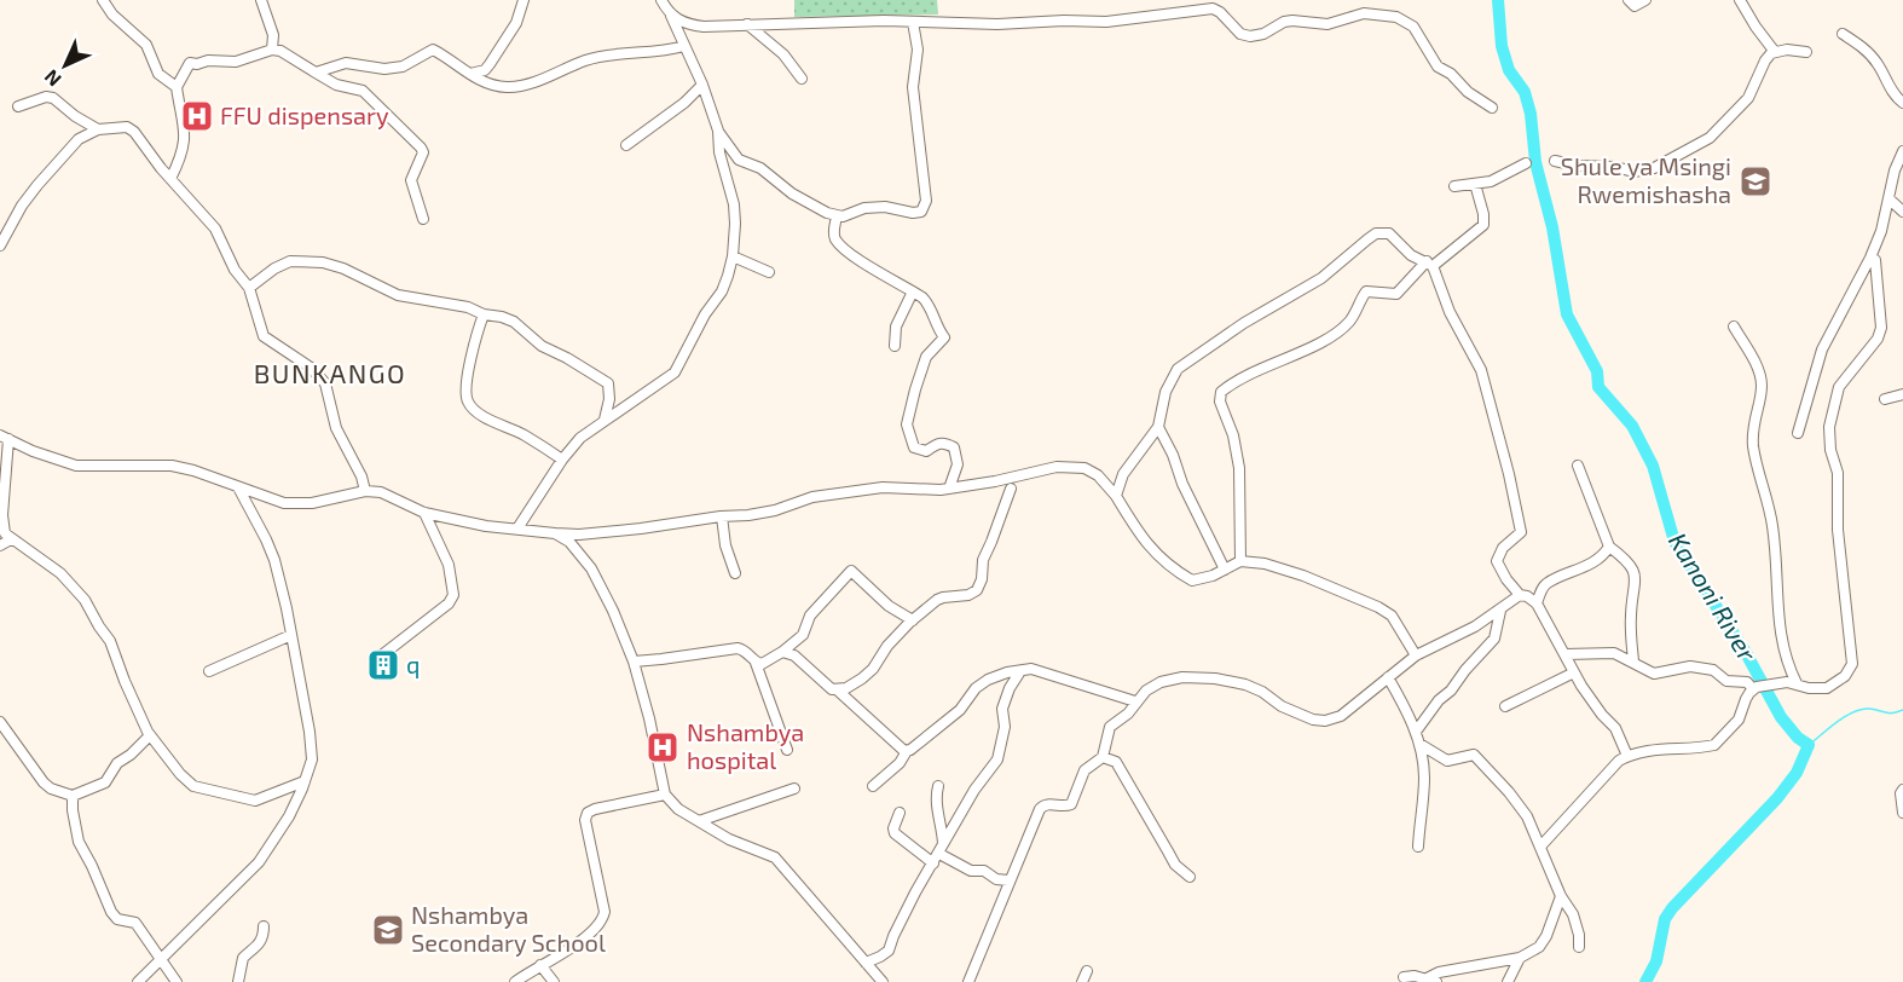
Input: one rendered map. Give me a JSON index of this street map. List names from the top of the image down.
{
  "districts": ["BUNKANGO"],
  "water": ["Kanoni River"],
  "places": {
    "hospital": ["FFU dispensary", "Nshambya hospital"],
    "school or university": ["Shule ya Msingi Rwemishasha", "Nshambya Secondary School"],
    "building": ["q"]
  },
  "north": "bottom left"
}
